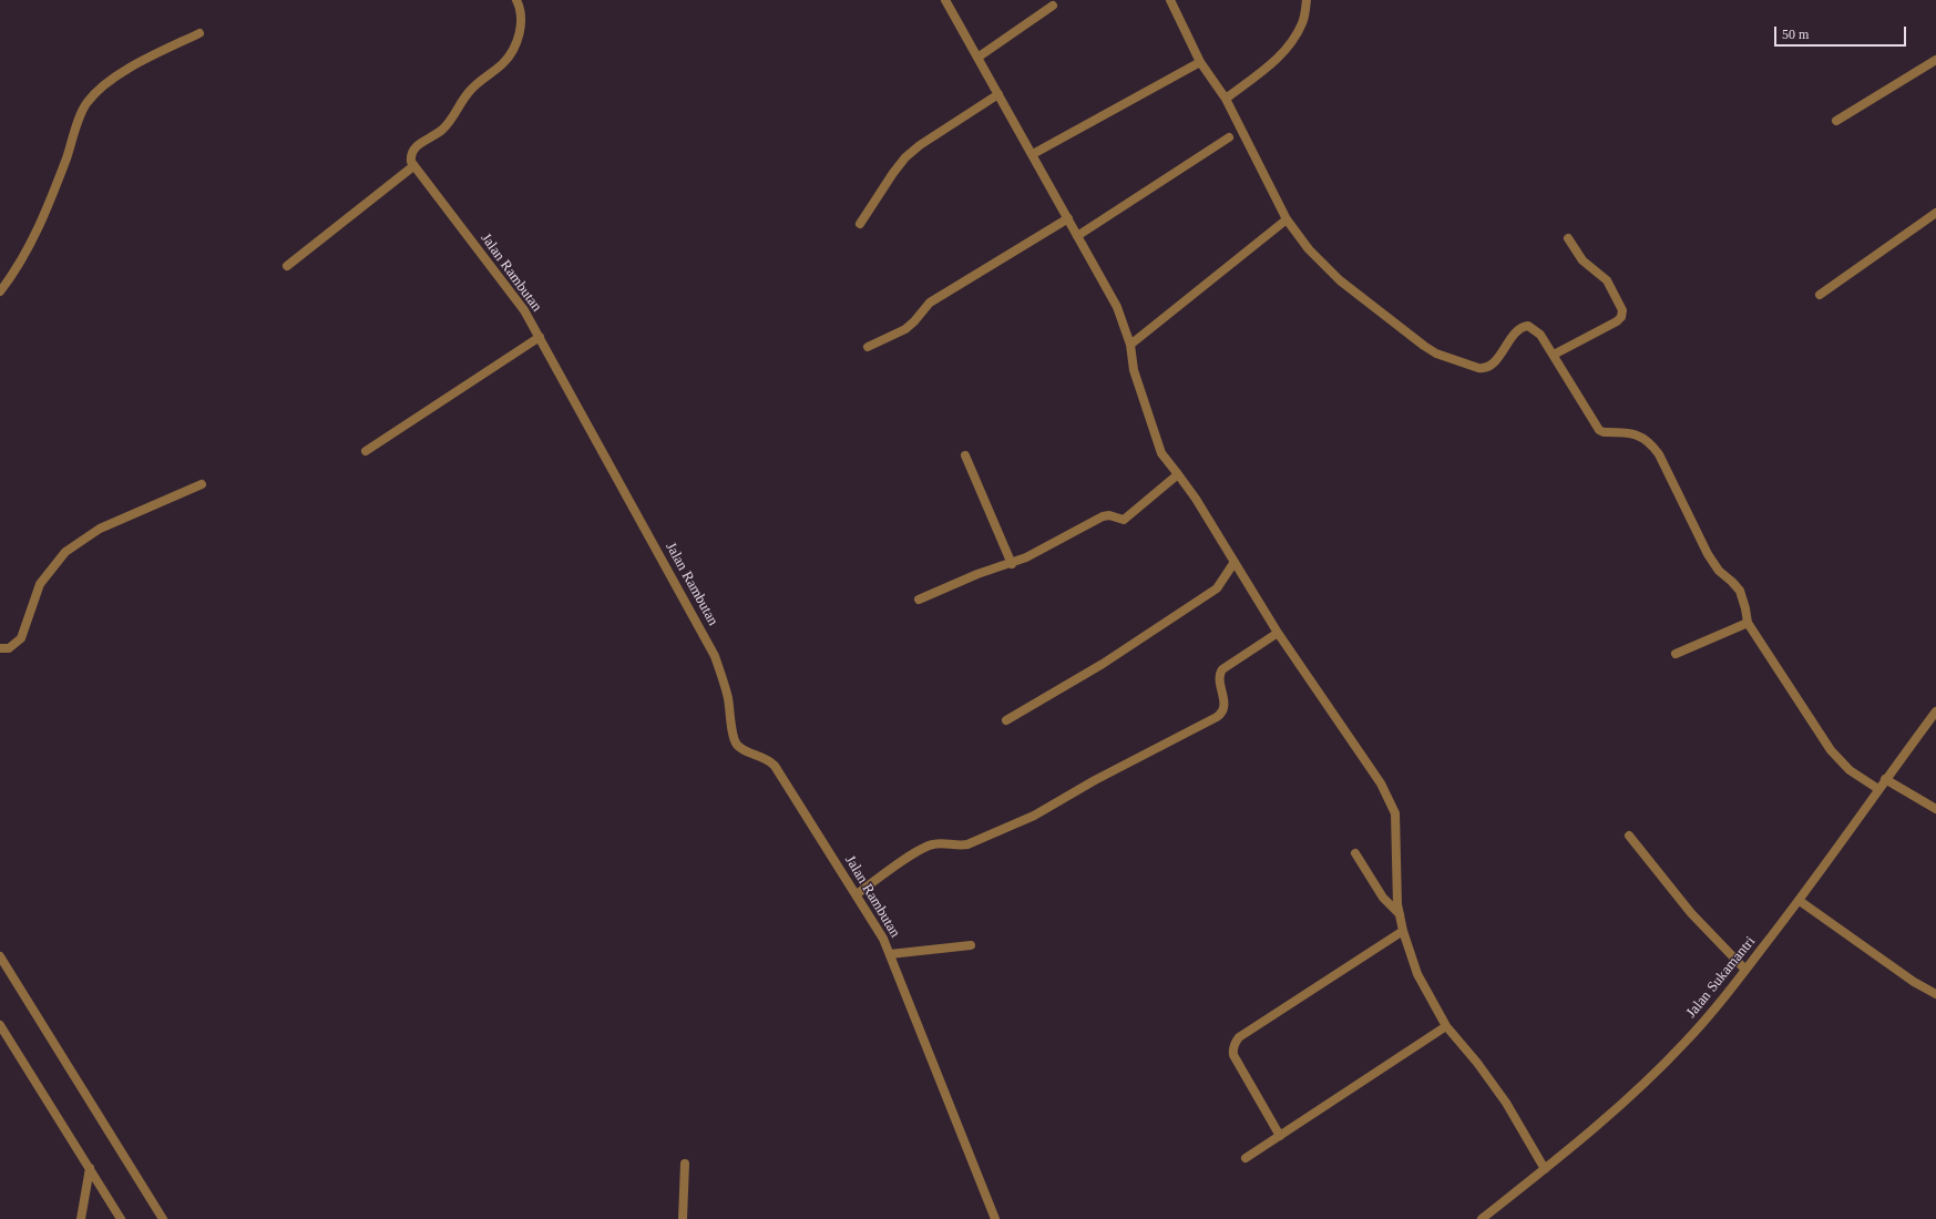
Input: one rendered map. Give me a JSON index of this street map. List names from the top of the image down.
{
  "streets": {
    "street": ["Jalan Rambutan", "Jalan Sukamantri"]
  },
  "scale_bar": "50 m"
}
